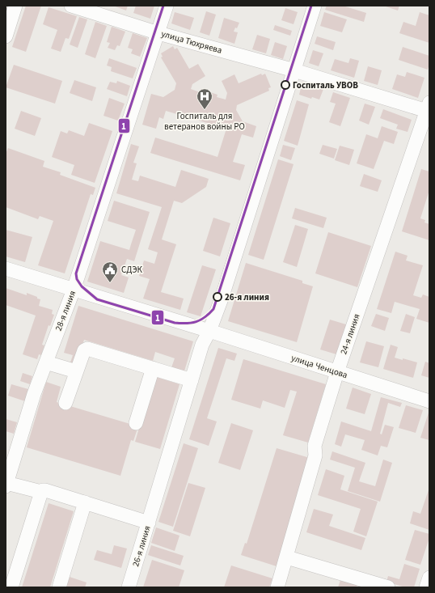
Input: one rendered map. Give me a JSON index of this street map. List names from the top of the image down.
{
  "streets": {
    "street": [
      "улица Тюхряева",
      "28-я линия",
      "24-я линия",
      "улица Ченцова",
      "26-я линия"
    ]
  },
  "crossings": [
    ["улица Тюхряева", "28-я линия"],
    ["улица Тюхряева", "24-я линия"],
    ["улица Тюхряева", "26-я линия"],
    ["28-я линия", "улица Ченцова"],
    ["24-я линия", "улица Ченцова"],
    ["улица Ченцова", "26-я линия"]
  ],
  "places": {
    "other": ["Госпиталь УВОВ", "26-я линия"],
    "hospital": ["Госпиталь для ветеранов войны РО"],
    "public building": ["СДЭК"]
  },
  "lines": ["transit line 1"]
}
